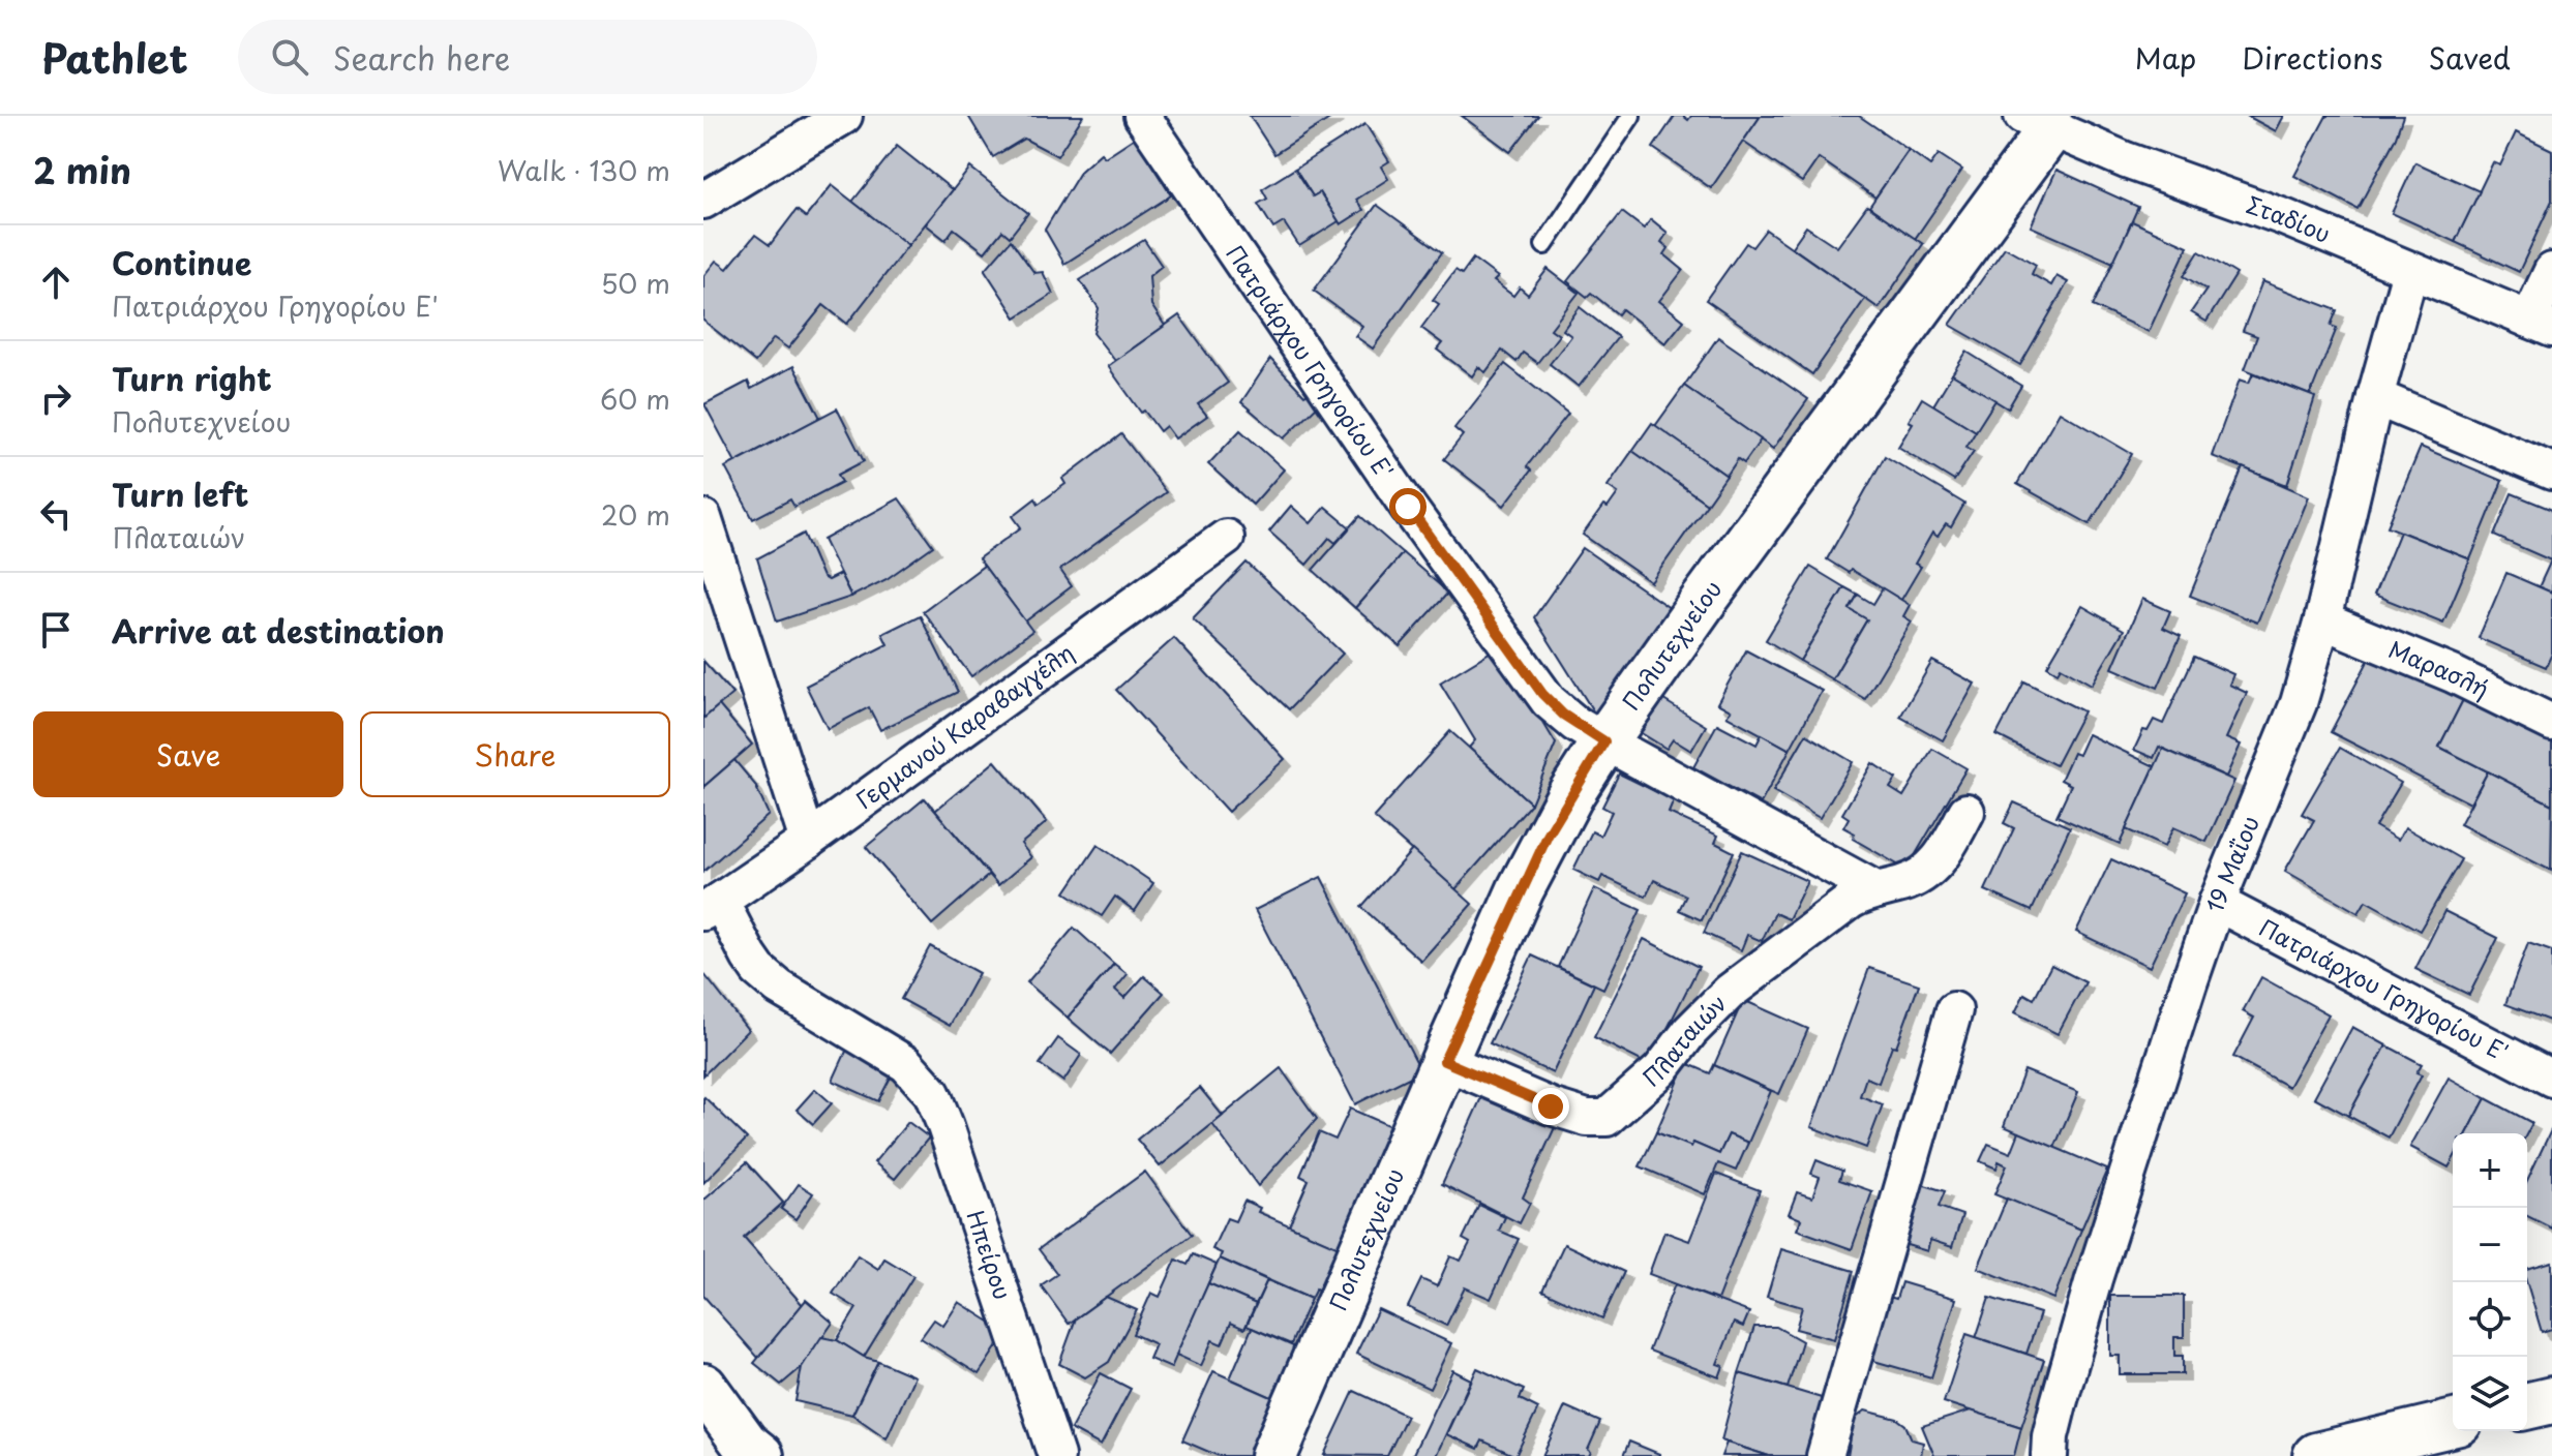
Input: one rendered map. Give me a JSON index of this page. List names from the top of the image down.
{
  "streets": {
    "street": [
      "Σταδίου",
      "Πατριάρχου Γρηγορίου Ε'",
      "Πολυτεχνείου",
      "Μαρασλή",
      "Γερμανού Καραβαγγέλη",
      "19 Μαΐου",
      "Πλαταιών",
      "Ηπείρου"
    ]
  },
  "crossings": [
    ["Σταδίου", "Πολυτεχνείου"],
    ["Σταδίου", "19 Μαΐου"],
    ["Πατριάρχου Γρηγορίου Ε'", "Πολυτεχνείου"],
    ["Πατριάρχου Γρηγορίου Ε'", "19 Μαΐου"],
    ["Πατριάρχου Γρηγορίου Ε'", "Πλαταιών"],
    ["Πολυτεχνείου", "Πλαταιών"],
    ["Μαρασλή", "19 Μαΐου"],
    ["Γερμανού Καραβαγγέλη", "Ηπείρου"]
  ],
  "page": {
    "header": "Pathlet",
    "search": "Search here",
    "nav": ["Map", "Directions", "Saved"],
    "heading": ["2 min", "Walk · 130 m"],
    "list": [
      ["Continue", "Πατριάρχου Γρηγορίου Ε'", "50 m"],
      ["Turn right", "Πολυτεχνείου", "60 m"],
      ["Turn left", "Πλαταιών", "20 m"],
      "Arrive at destination"
    ],
    "buttons": ["Save", "Share"],
    "map_buttons": ["+", "−"]
  }
}
